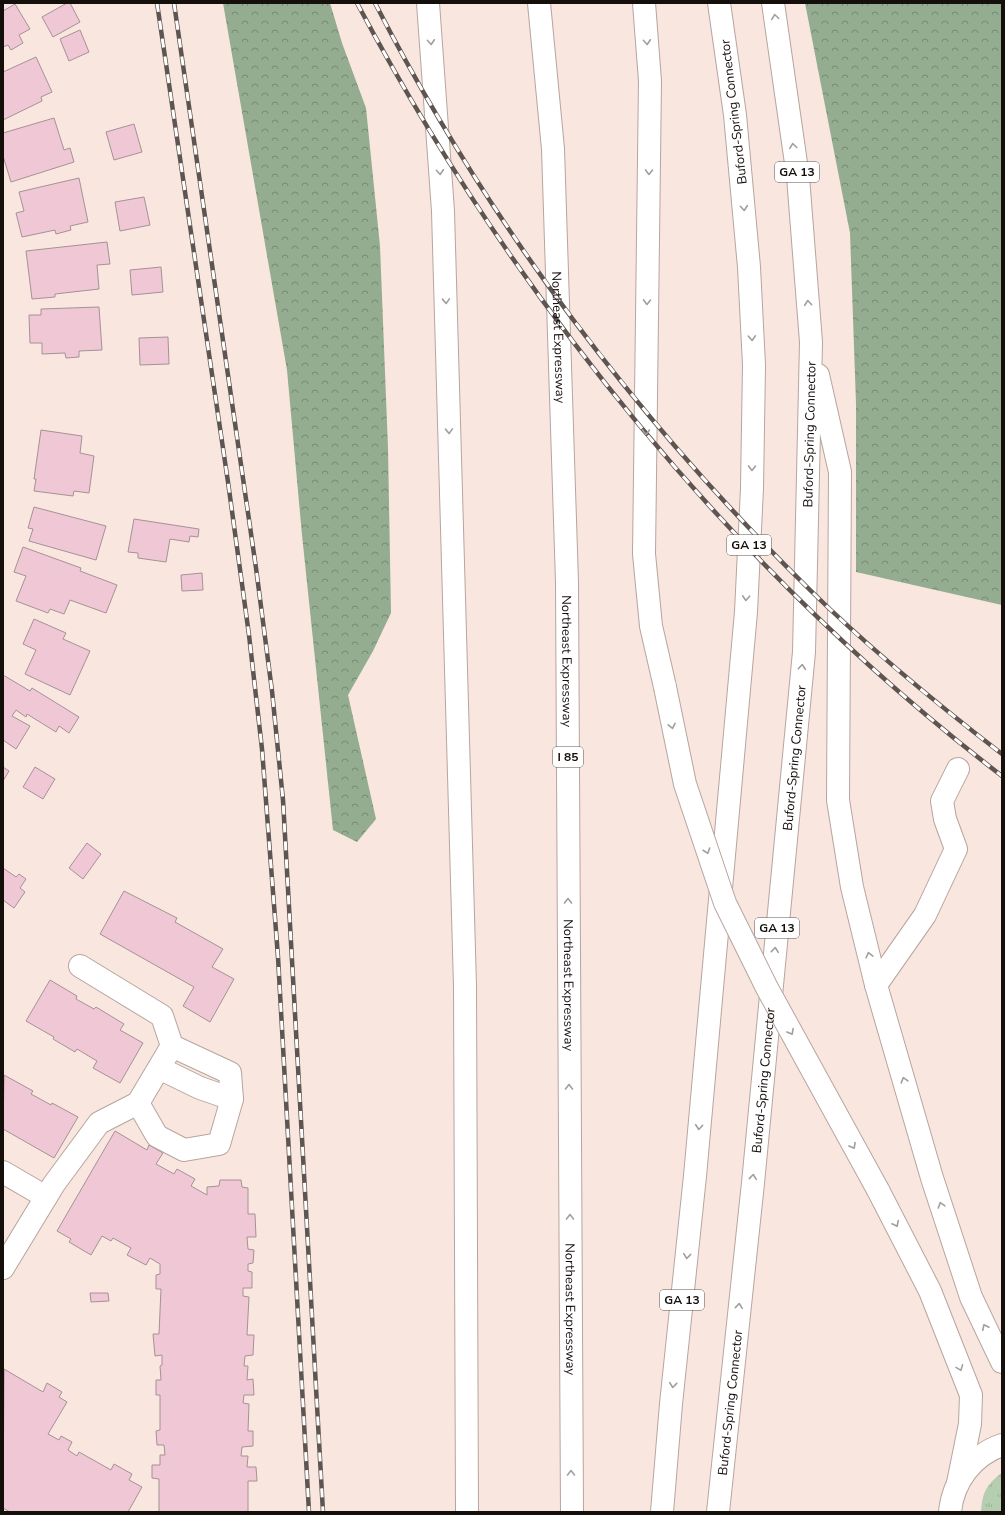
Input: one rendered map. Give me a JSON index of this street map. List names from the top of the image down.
{
  "streets": {
    "main road": [
      "Buford-Spring Connector",
      "GA 13",
      "Northeast Expressway",
      "I 85"
    ]
  }
}
